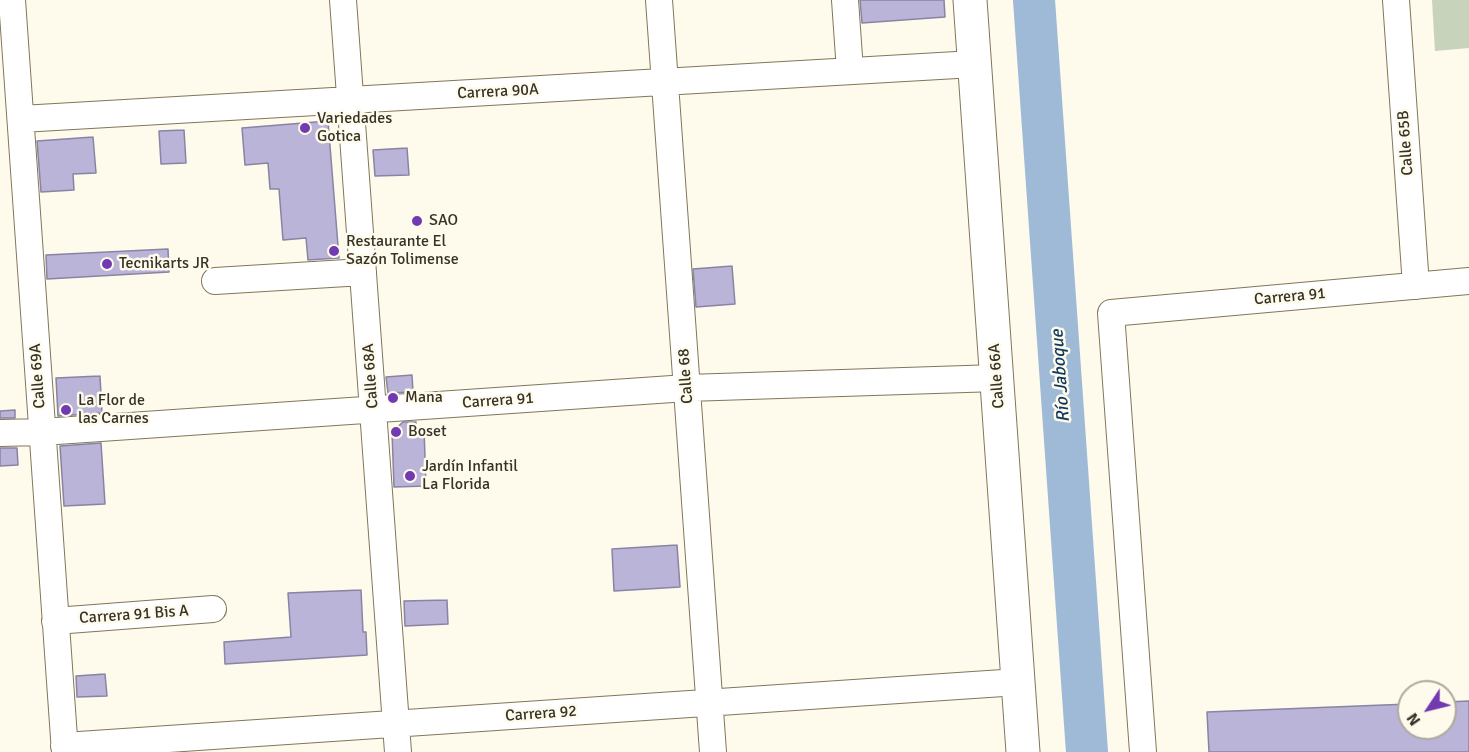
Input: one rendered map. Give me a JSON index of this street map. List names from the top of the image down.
{
  "streets": {
    "street": [
      "Carrera 90A",
      "Calle 65B",
      "Carrera 91",
      "Calle 69A",
      "Calle 68A",
      "Calle 68",
      "Calle 66A",
      "Carrera 91 Bis A",
      "Carrera 92"
    ]
  },
  "crossings": [
    ["Carrera 90A", "Calle 69A"],
    ["Carrera 90A", "Calle 68A"],
    ["Carrera 90A", "Calle 68"],
    ["Carrera 90A", "Calle 66A"],
    ["Calle 65B", "Carrera 91"],
    ["Carrera 91", "Calle 69A"],
    ["Carrera 91", "Calle 68A"],
    ["Carrera 91", "Calle 68"],
    ["Carrera 91", "Calle 66A"],
    ["Calle 69A", "Carrera 91 Bis A"],
    ["Calle 69A", "Carrera 92"],
    ["Calle 68A", "Carrera 92"],
    ["Calle 68", "Carrera 92"],
    ["Calle 66A", "Carrera 92"]
  ],
  "water": ["Río Jaboque"],
  "places": [
    "Variedades Gotica",
    "SAO",
    "Restaurante El Sazón Tolimense",
    "Tecnikarts JR",
    "Mana",
    "La Flor de las Carnes",
    "Boset",
    "Jardín Infantil La Florida"
  ],
  "north": "bottom left"
}
